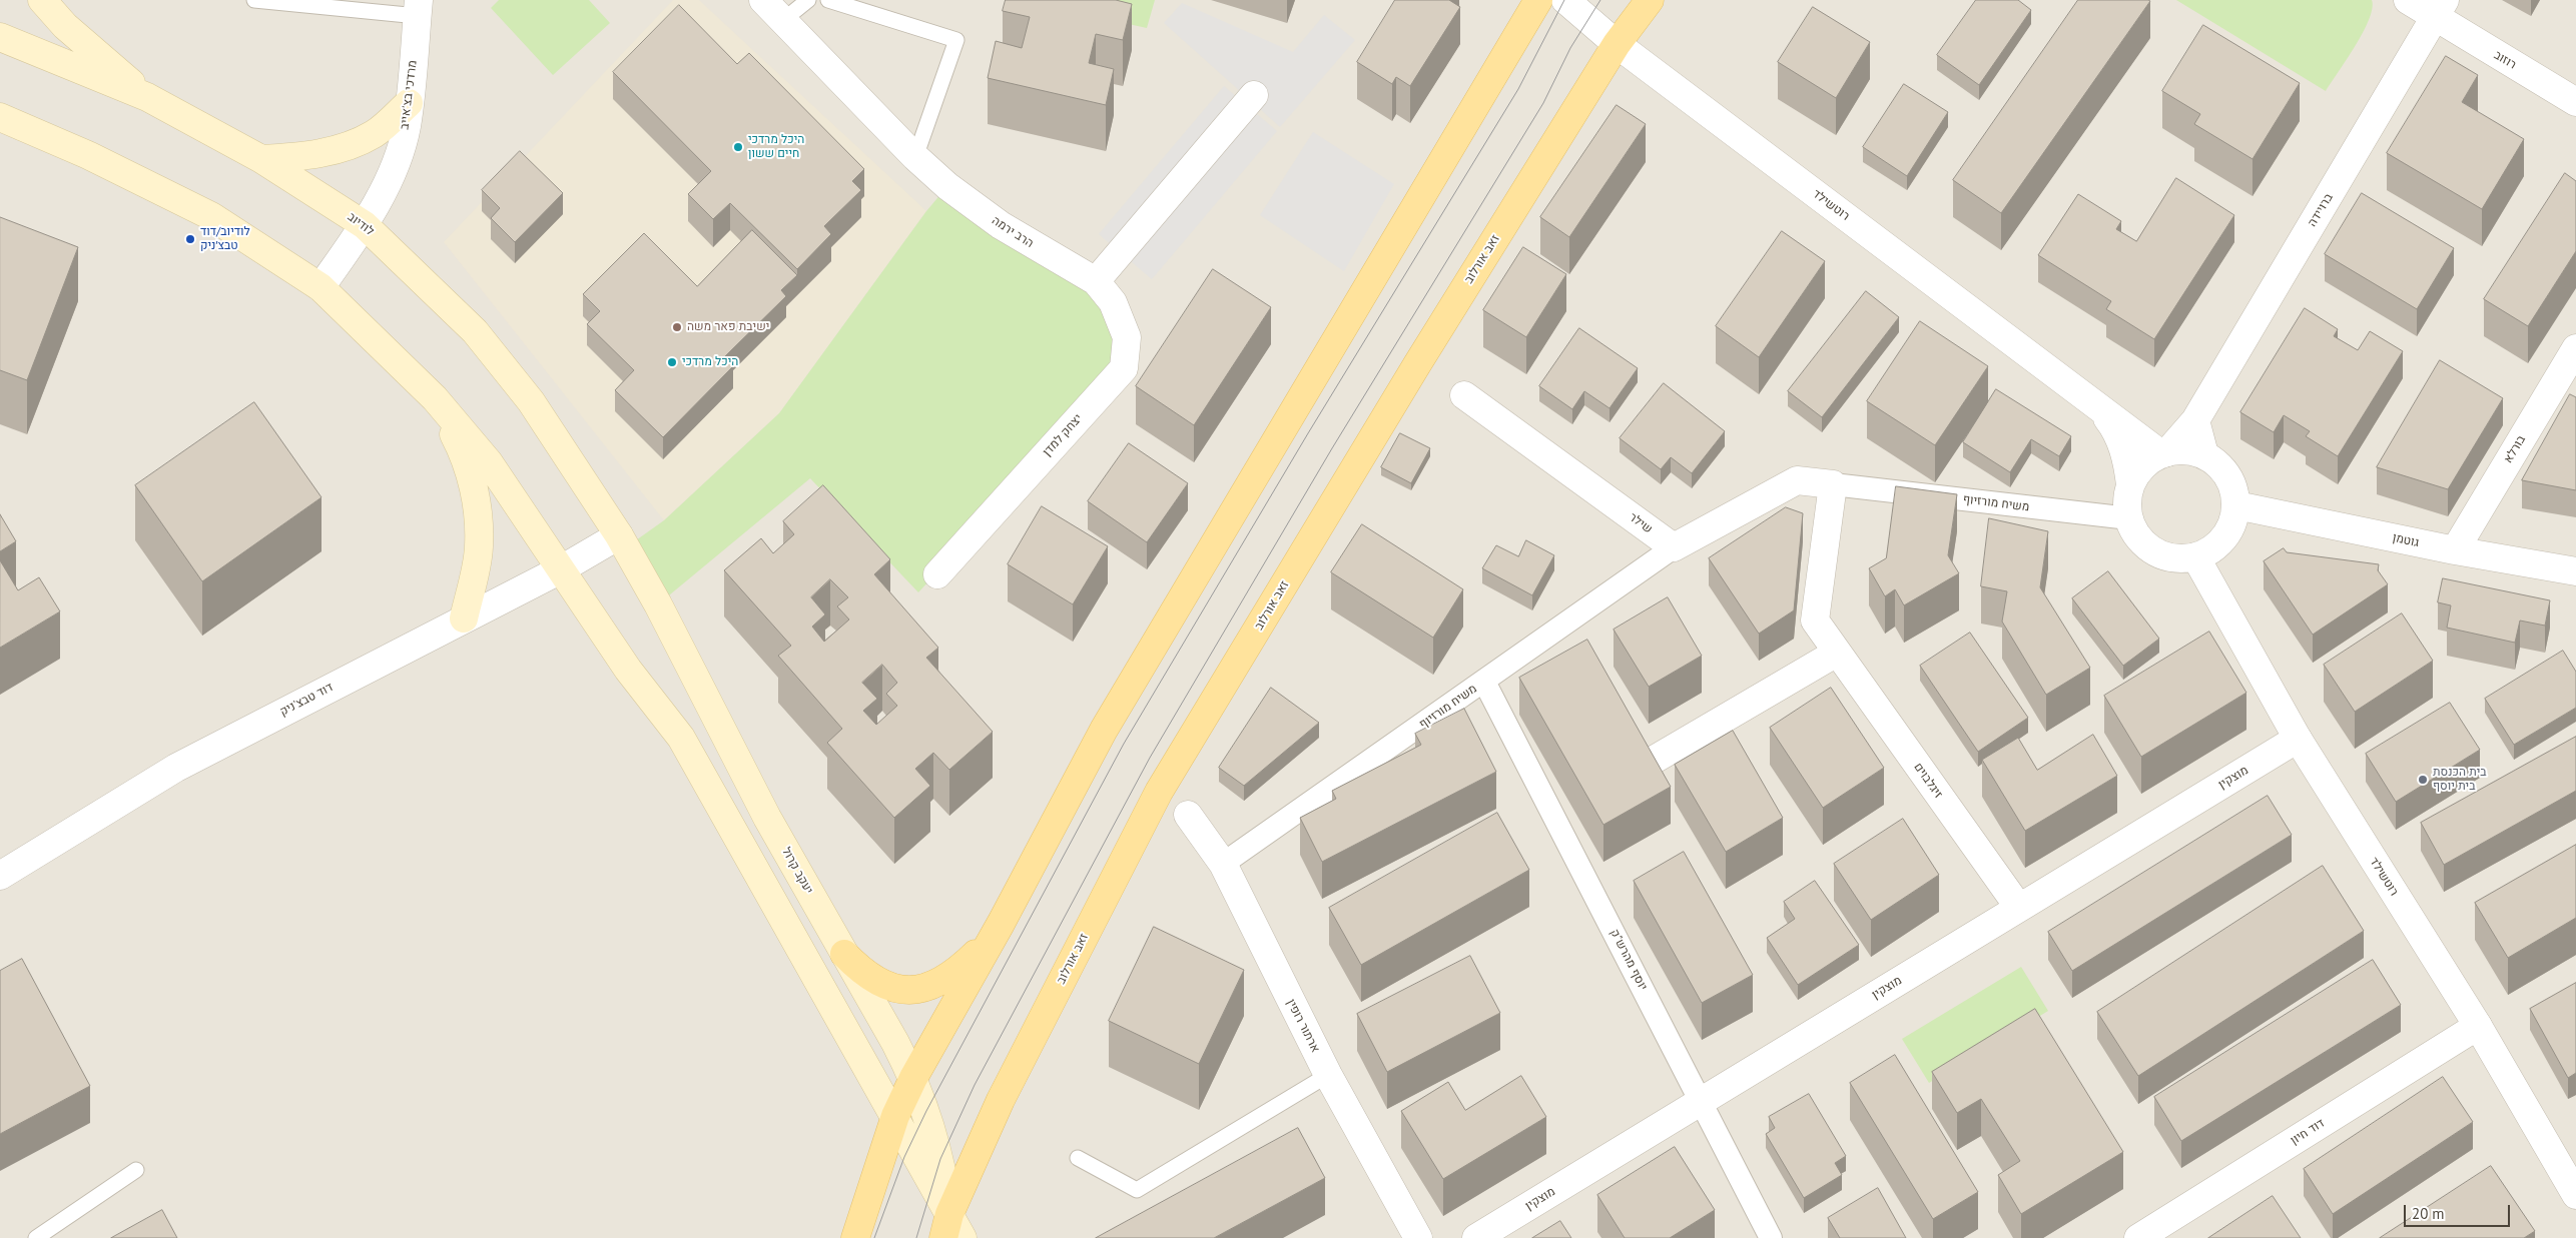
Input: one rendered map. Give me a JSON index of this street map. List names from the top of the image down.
{
  "streets": {
    "main road": ["לודיוב", "זאב אורלוב", "יעקב קרול"],
    "street": [
      "רוזוב",
      "מרדכי בצ'אייב",
      "רוטשילד",
      "ברויידה",
      "הרב ירמה",
      "יצחק למדן",
      "בורלא",
      "משיח מורזיוף",
      "שילר",
      "גוטמן",
      "דוד טבצ'ניק",
      "מוצקין",
      "זיגלבוים",
      "יוסף מהרש\"ק",
      "ארתור רופין",
      "דוד חיון"
    ]
  },
  "crossings": [
    ["רוזוב", "ברויידה"],
    ["מרדכי בצ'אייב", "לודיוב"],
    ["רוטשילד", "ברויידה"],
    ["רוטשילד", "זאב אורלוב"],
    ["רוטשילד", "משיח מורזיוף"],
    ["רוטשילד", "גוטמן"],
    ["רוטשילד", "מוצקין"],
    ["רוטשילד", "דוד חיון"],
    ["ברויידה", "משיח מורזיוף"],
    ["ברויידה", "גוטמן"],
    ["לודיוב", "דוד טבצ'ניק"],
    ["לודיוב", "יעקב קרול"],
    ["הרב ירמה", "יצחק למדן"],
    ["זאב אורלוב", "יעקב קרול"],
    ["בורלא", "גוטמן"],
    ["משיח מורזיוף", "שילר"],
    ["משיח מורזיוף", "גוטמן"],
    ["משיח מורזיוף", "זיגלבוים"],
    ["משיח מורזיוף", "יוסף מהרש\"ק"],
    ["משיח מורזיוף", "ארתור רופין"],
    ["דוד טבצ'ניק", "יעקב קרול"],
    ["מוצקין", "זיגלבוים"],
    ["מוצקין", "יוסף מהרש\"ק"]
  ],
  "places": [
    "היכל מרדכי חיים ששון",
    "לודיוב/דוד טבצ׳ניק",
    "ישיבת פאר משה",
    "היכל מרדכי",
    "בית הכנסת בית יוסף"
  ],
  "scale_bar": "20 m"
}
